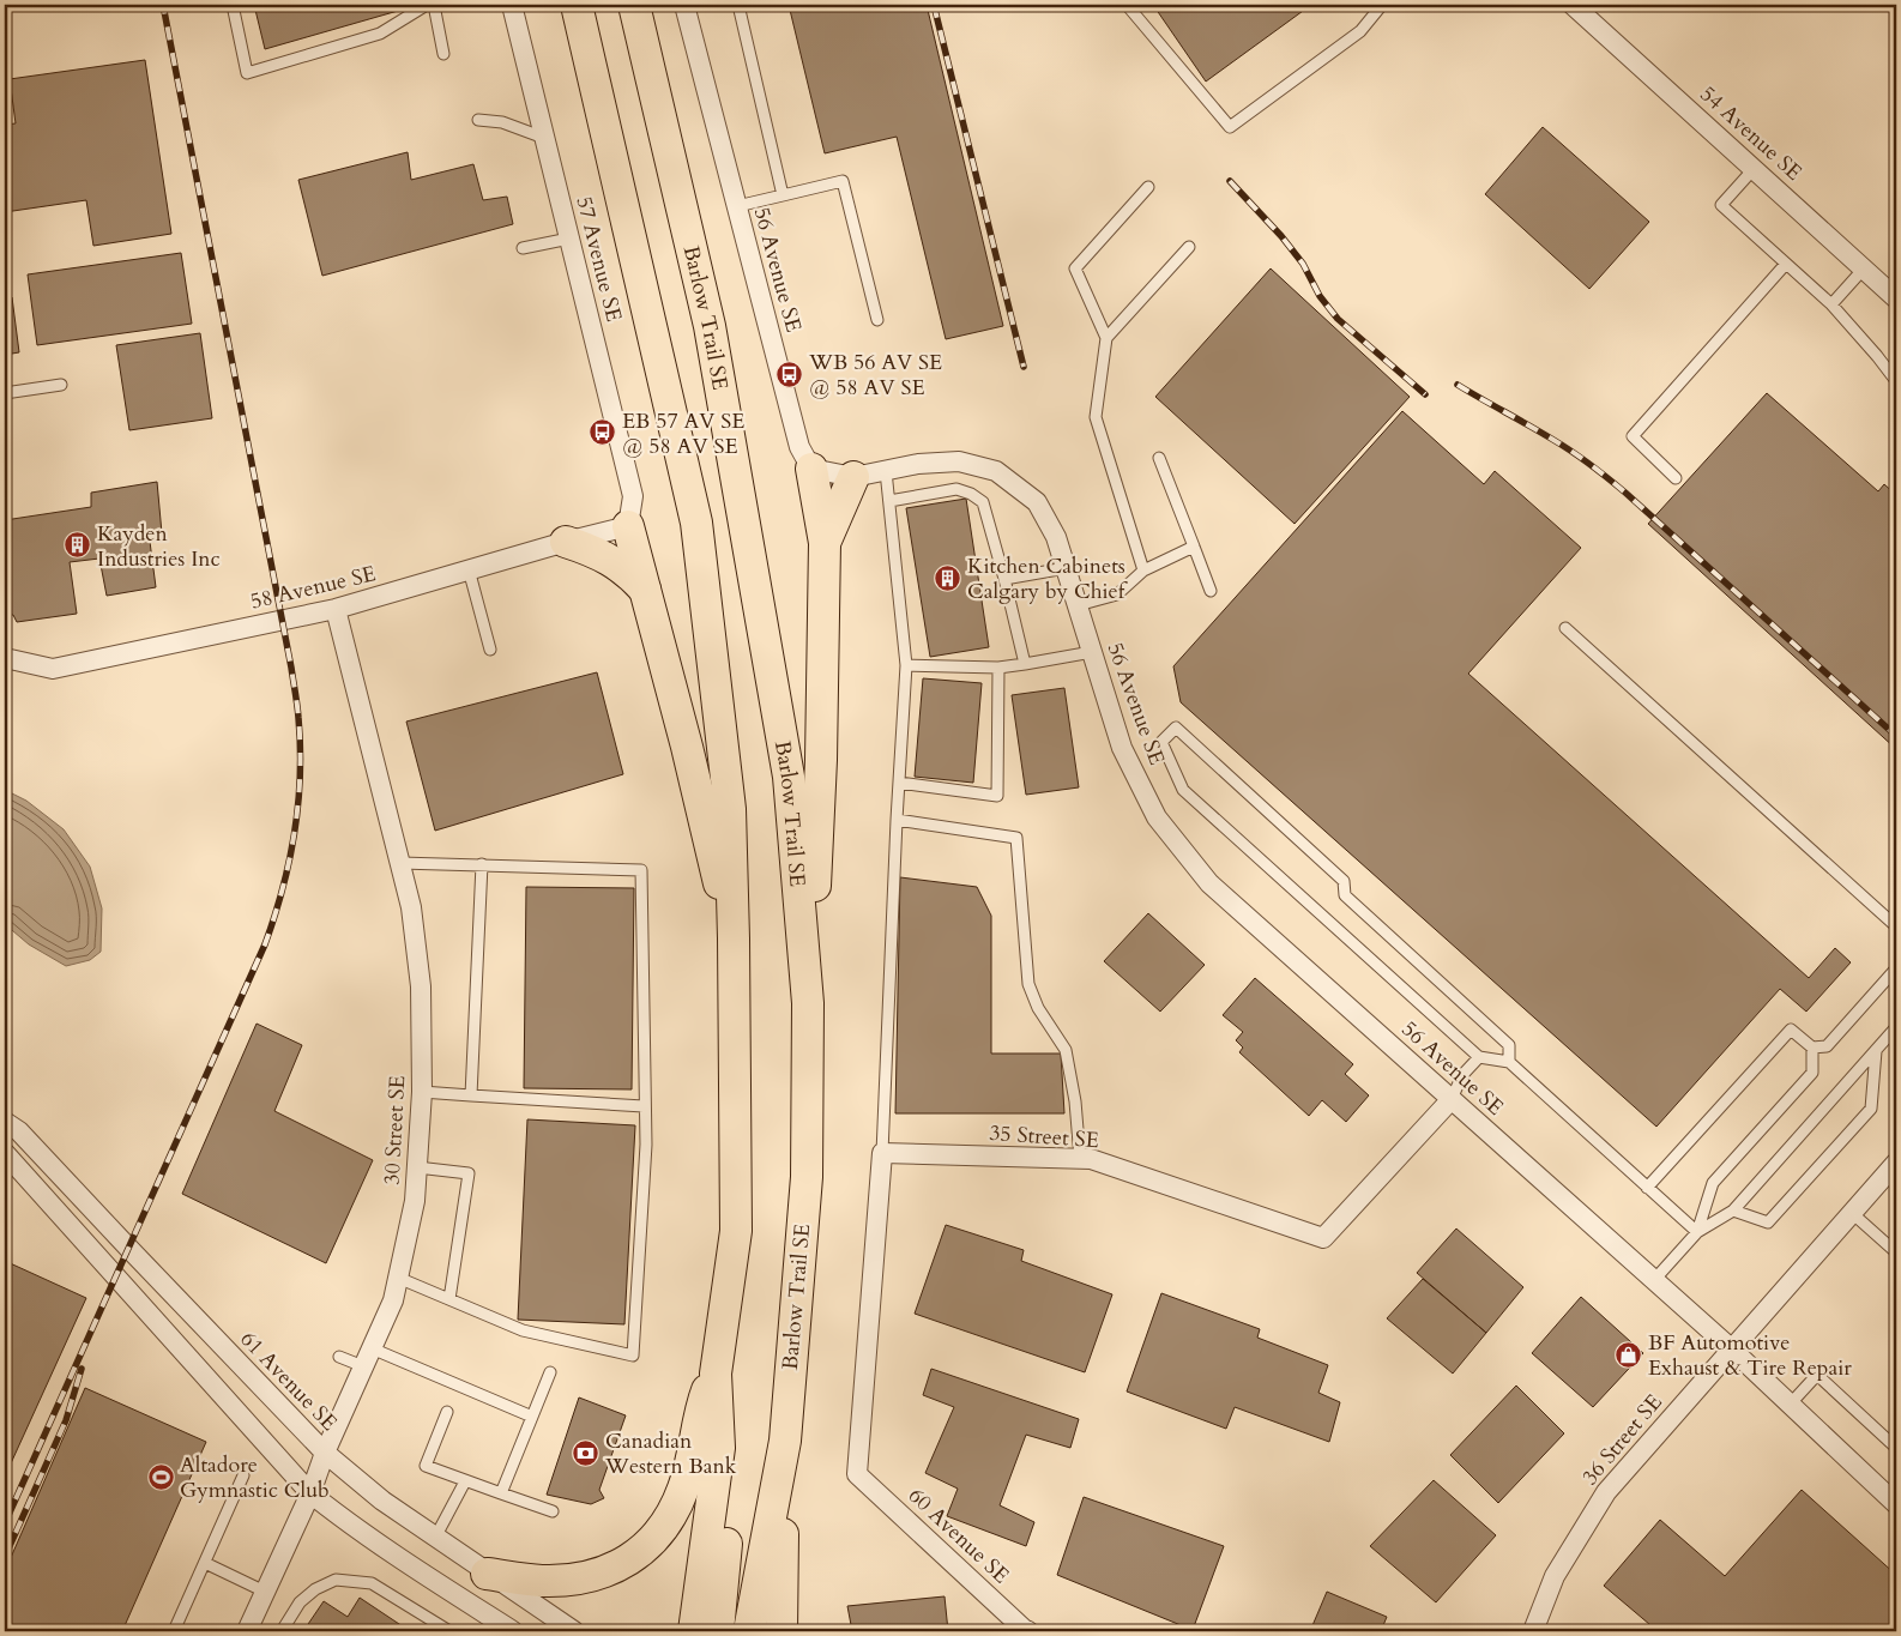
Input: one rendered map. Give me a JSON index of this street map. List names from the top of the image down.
{
  "streets": {
    "main road": ["Barlow Trail SE"],
    "street": [
      "54 Avenue SE",
      "57 Avenue SE",
      "56 Avenue SE",
      "58 Avenue SE",
      "30 Street SE",
      "35 Street SE",
      "61 Avenue SE",
      "36 Street SE",
      "60 Avenue SE"
    ]
  },
  "crossings": [
    ["57 Avenue SE", "58 Avenue SE"],
    ["56 Avenue SE", "35 Street SE"],
    ["56 Avenue SE", "36 Street SE"],
    ["58 Avenue SE", "30 Street SE"],
    ["30 Street SE", "61 Avenue SE"],
    ["35 Street SE", "60 Avenue SE"]
  ],
  "places": {
    "bus stop": ["WB 56 AV SE @ 58 AV SE", "EB 57 AV SE @ 58 AV SE"],
    "building": ["Kayden Industries Inc", "Kitchen Cabinets Calgary by Chief"],
    "shop": ["BF Automotive Exhaust & Tire Repair"],
    "bank": ["Canadian Western Bank"],
    "sports": ["Altadore Gymnastic Club"]
  }
}
